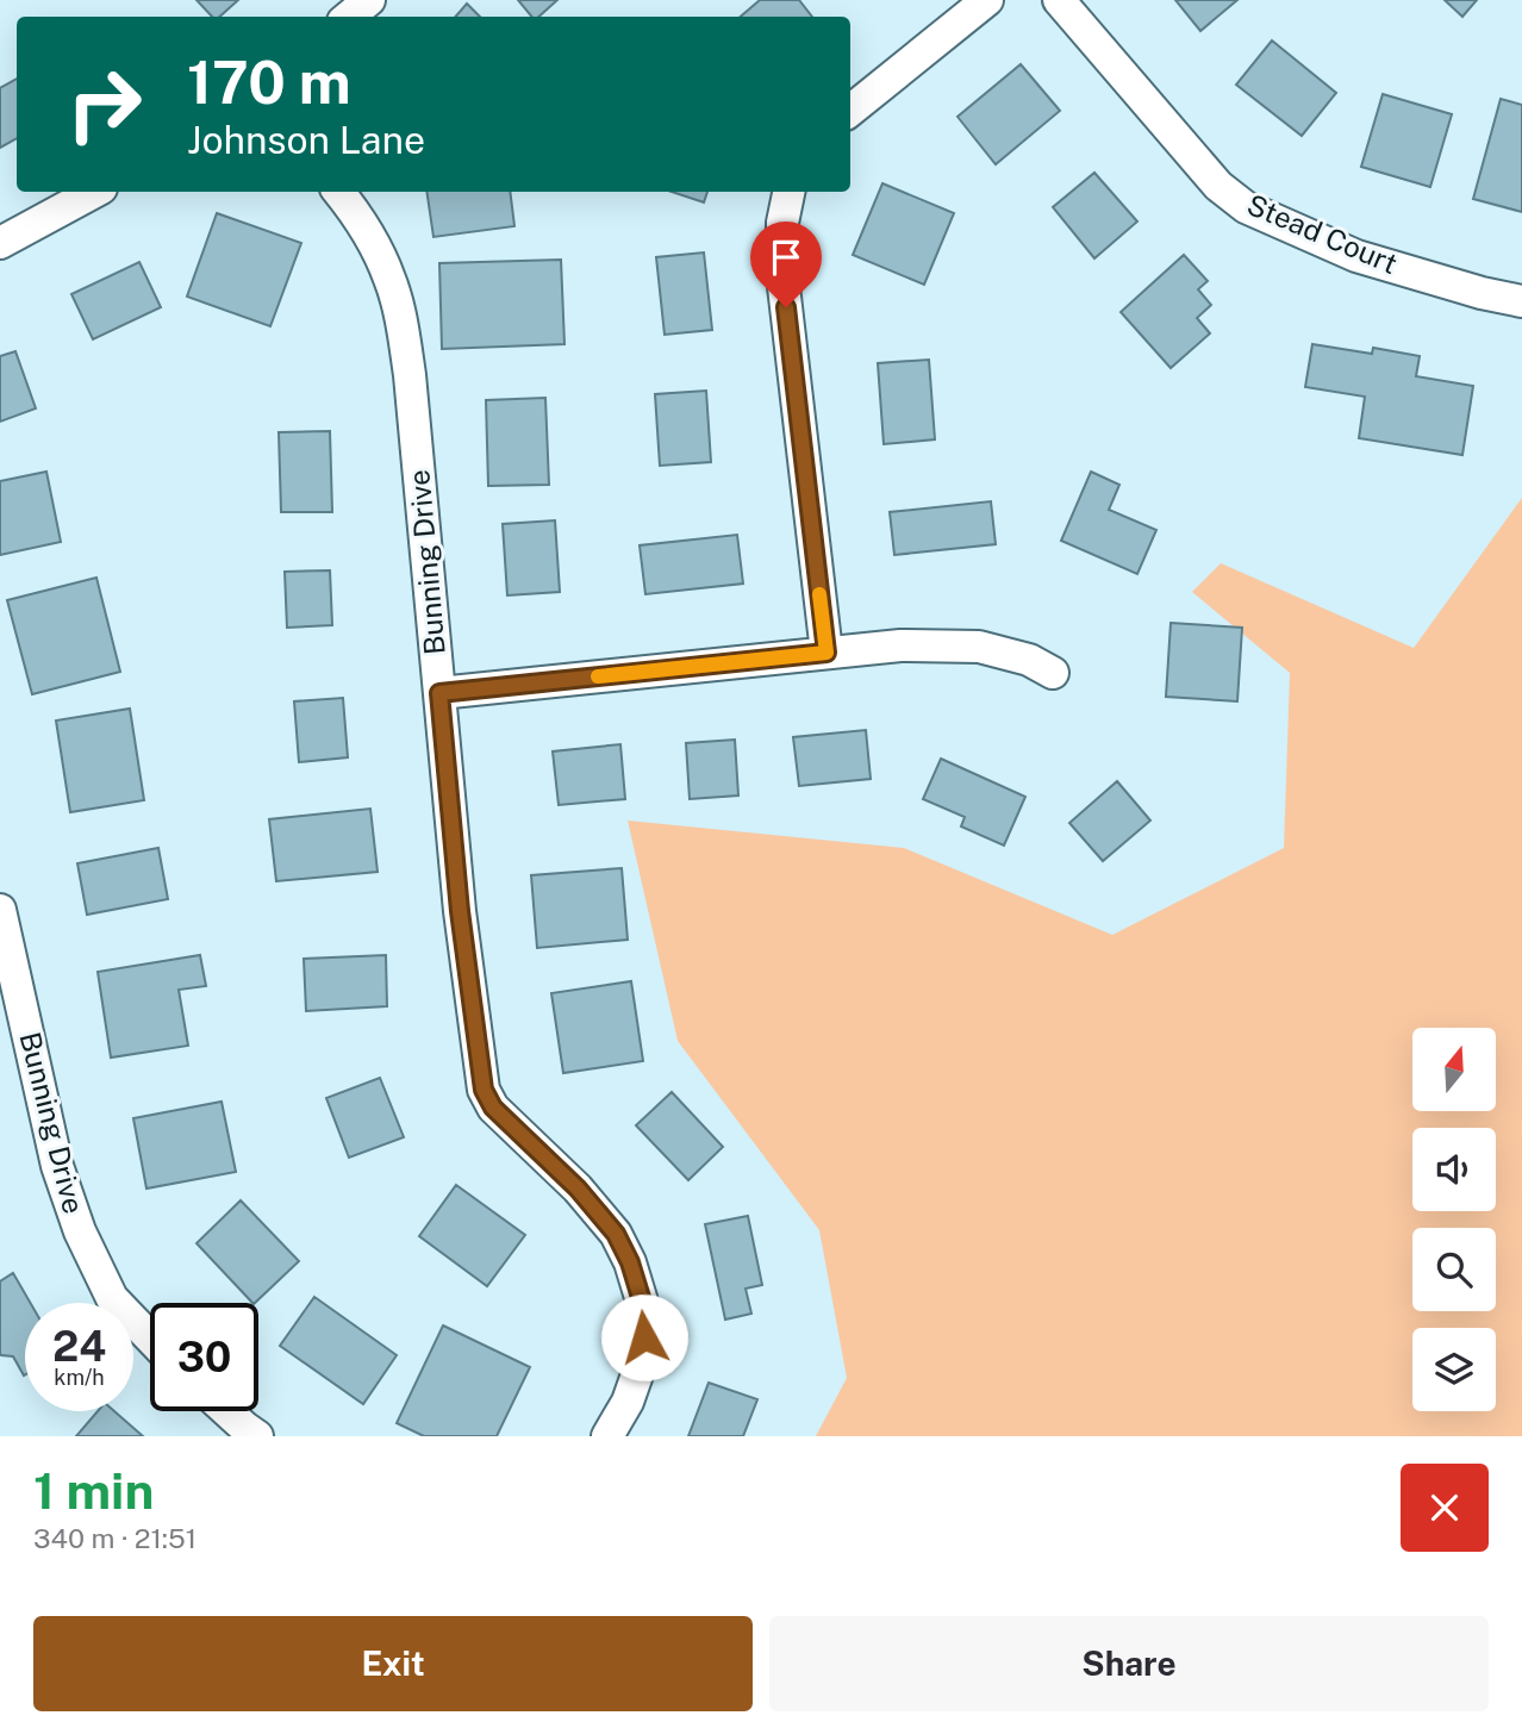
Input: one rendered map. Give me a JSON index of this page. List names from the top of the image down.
{
  "streets": {
    "street": ["Stead Court", "Bunning Drive"]
  },
  "north": "top",
  "page": {
    "turn": ["170 m", "Johnson Lane"],
    "speed": "24 km/h",
    "limit": "30",
    "heading": ["1 min", "340 m · 21:51"],
    "buttons": ["Exit", "Share"]
  }
}
